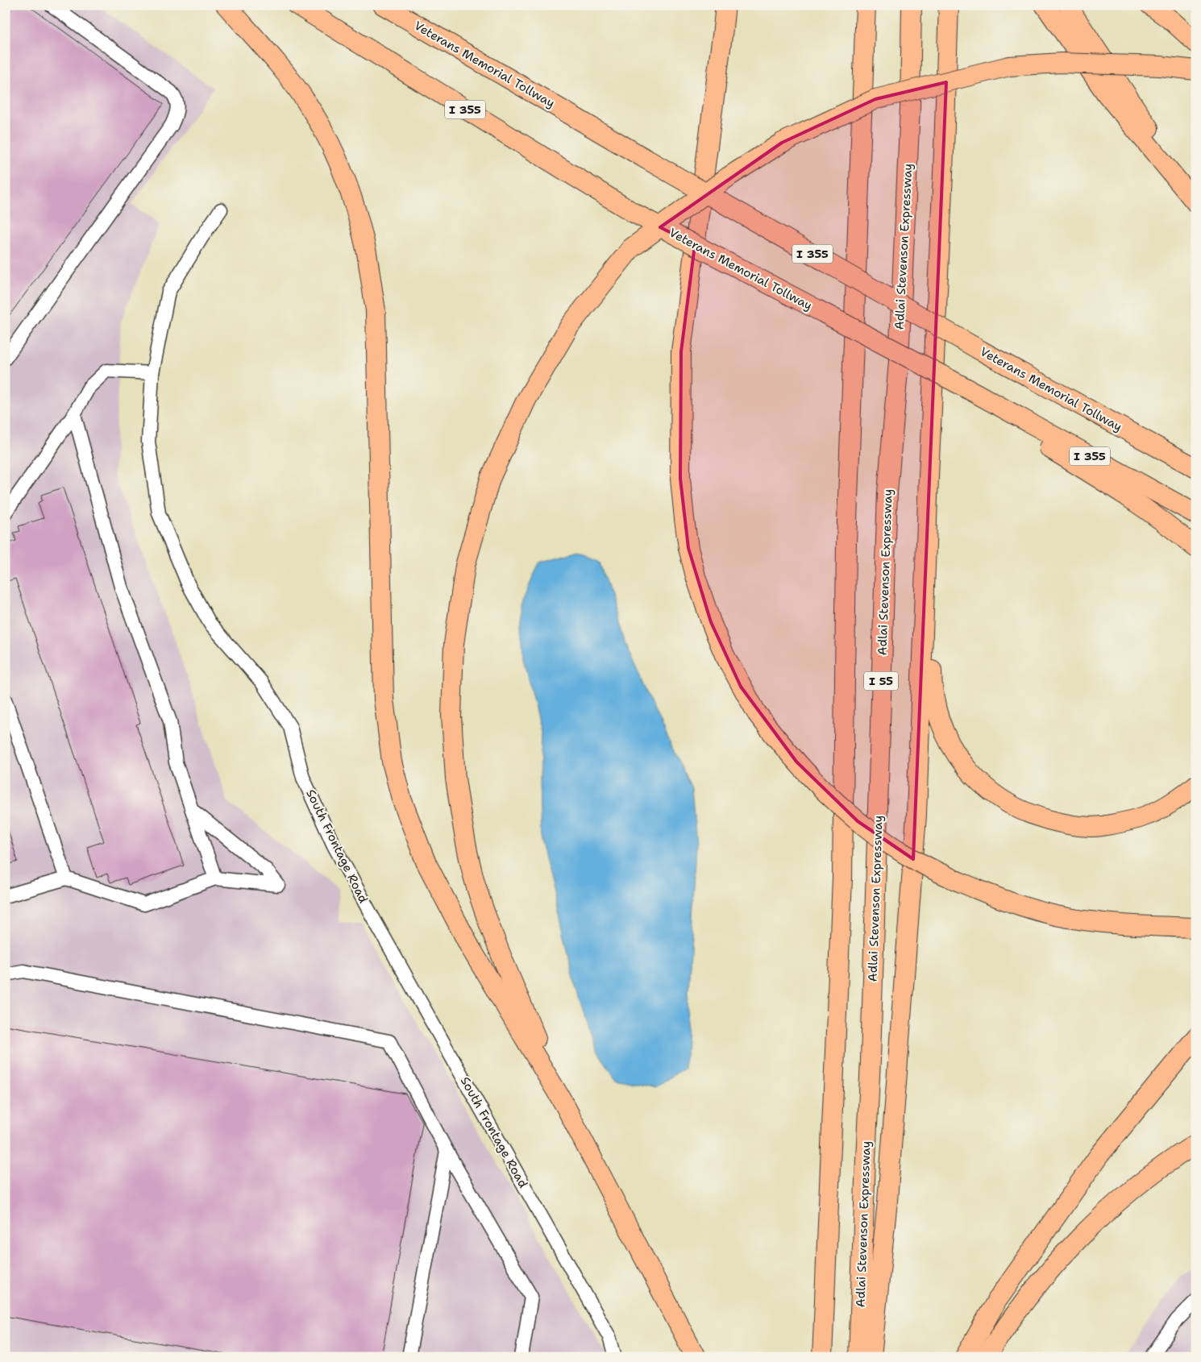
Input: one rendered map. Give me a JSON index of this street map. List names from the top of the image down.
{
  "streets": {
    "highway": [
      "Veterans Memorial Tollway",
      "I 355",
      "Adlai Stevenson Expressway",
      "I 55"
    ],
    "street": ["South Frontage Road"]
  }
}
